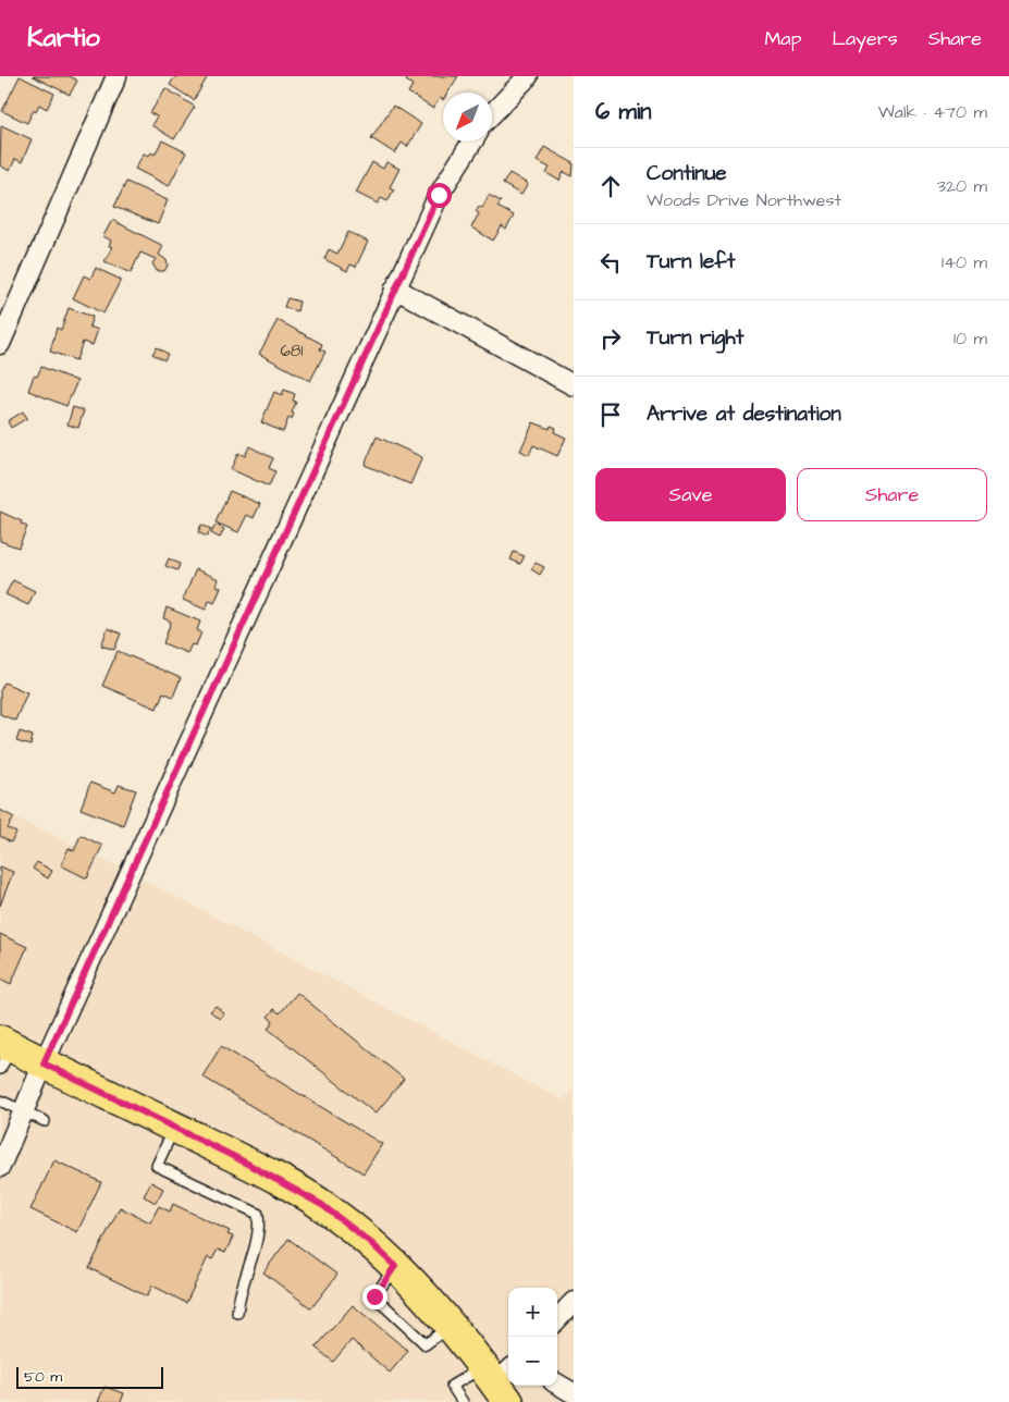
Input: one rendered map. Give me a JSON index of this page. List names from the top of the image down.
{
  "house_numbers": ["681"],
  "scale_bar": "50 m",
  "north": "bottom left",
  "page": {
    "header": "Kartio",
    "nav": ["Map", "Layers", "Share"],
    "heading": ["6 min", "Walk · 470 m"],
    "list": [
      ["Continue", "Woods Drive Northwest", "320 m"],
      ["Turn left", "140 m"],
      ["Turn right", "10 m"],
      "Arrive at destination"
    ],
    "buttons": ["Save", "Share"],
    "map_buttons": ["+", "−"],
    "scale": "50 m"
  }
}
